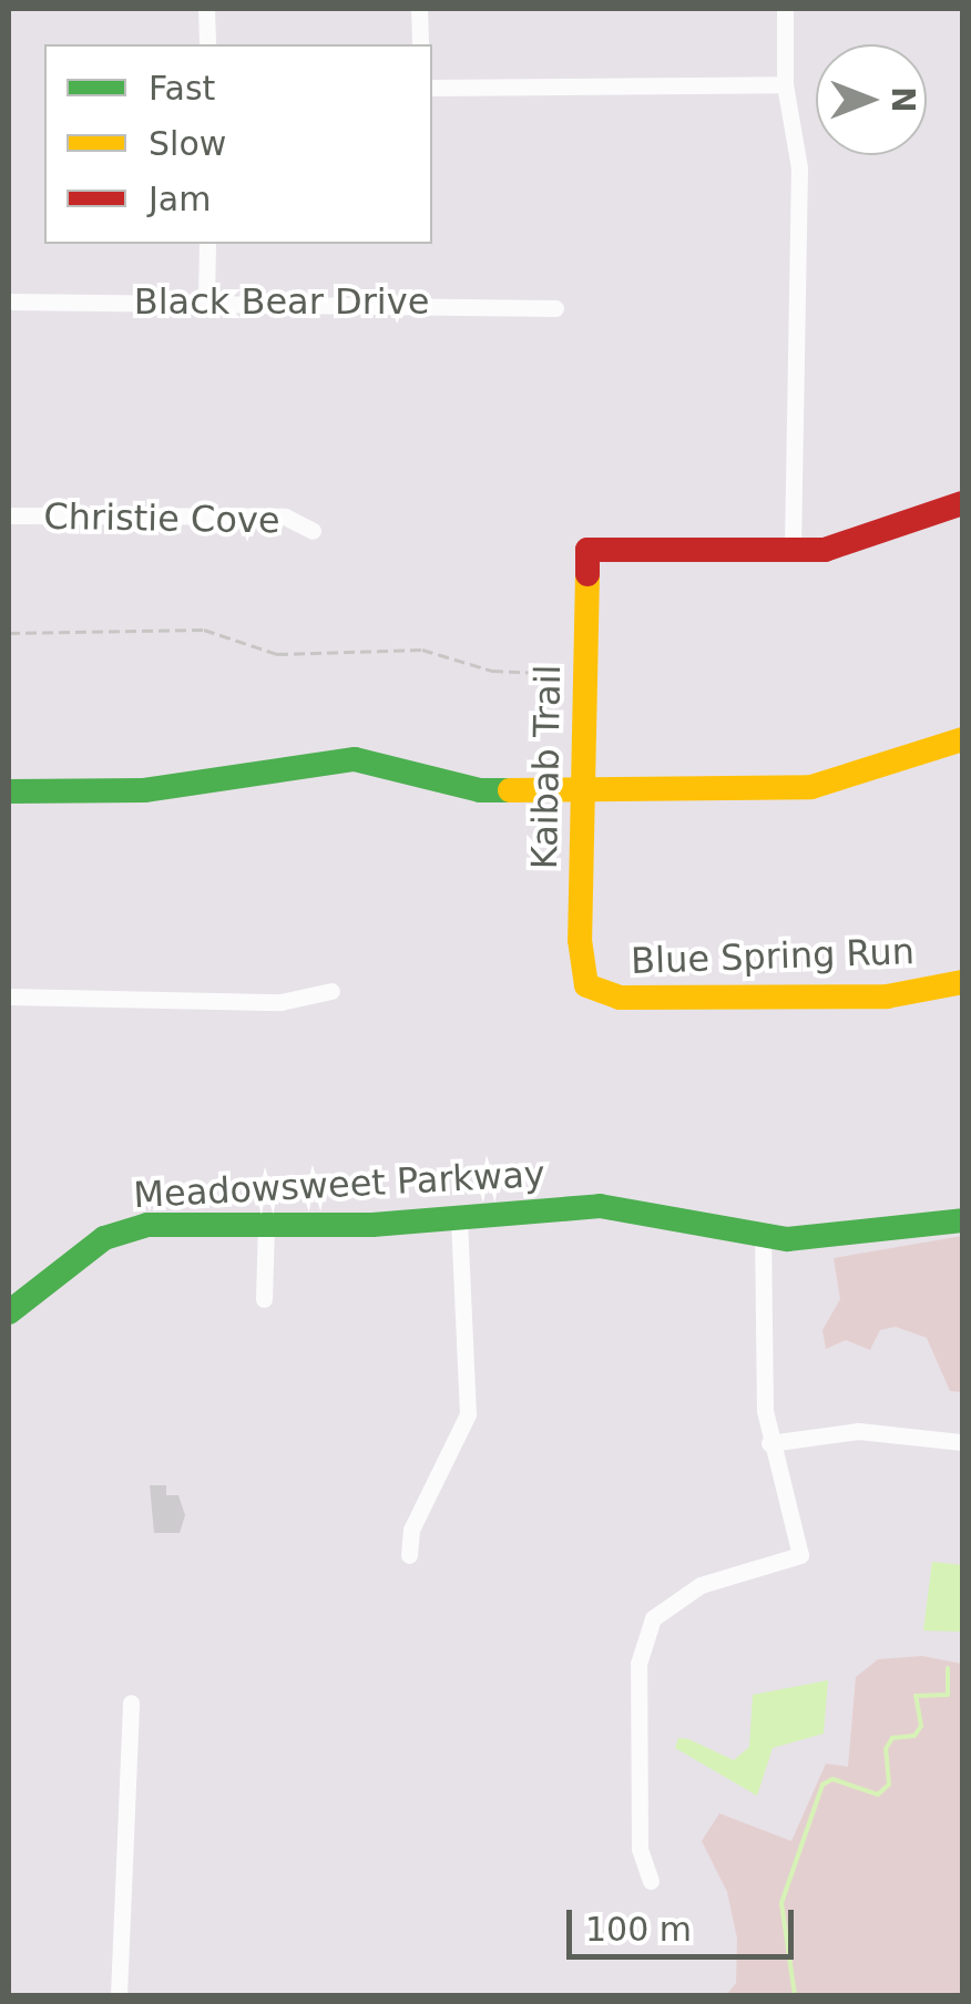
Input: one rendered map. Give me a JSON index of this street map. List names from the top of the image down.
{
  "streets": {
    "street": [
      "Black Bear Drive",
      "Christie Cove",
      "Kaibab Trail",
      "Blue Spring Run",
      "Meadowsweet Parkway"
    ]
  },
  "crossings": [
    ["Kaibab Trail", "Blue Spring Run"]
  ],
  "legend": ["Fast", "Slow", "Jam"],
  "scale_bar": "100 m",
  "north": "right"
}
